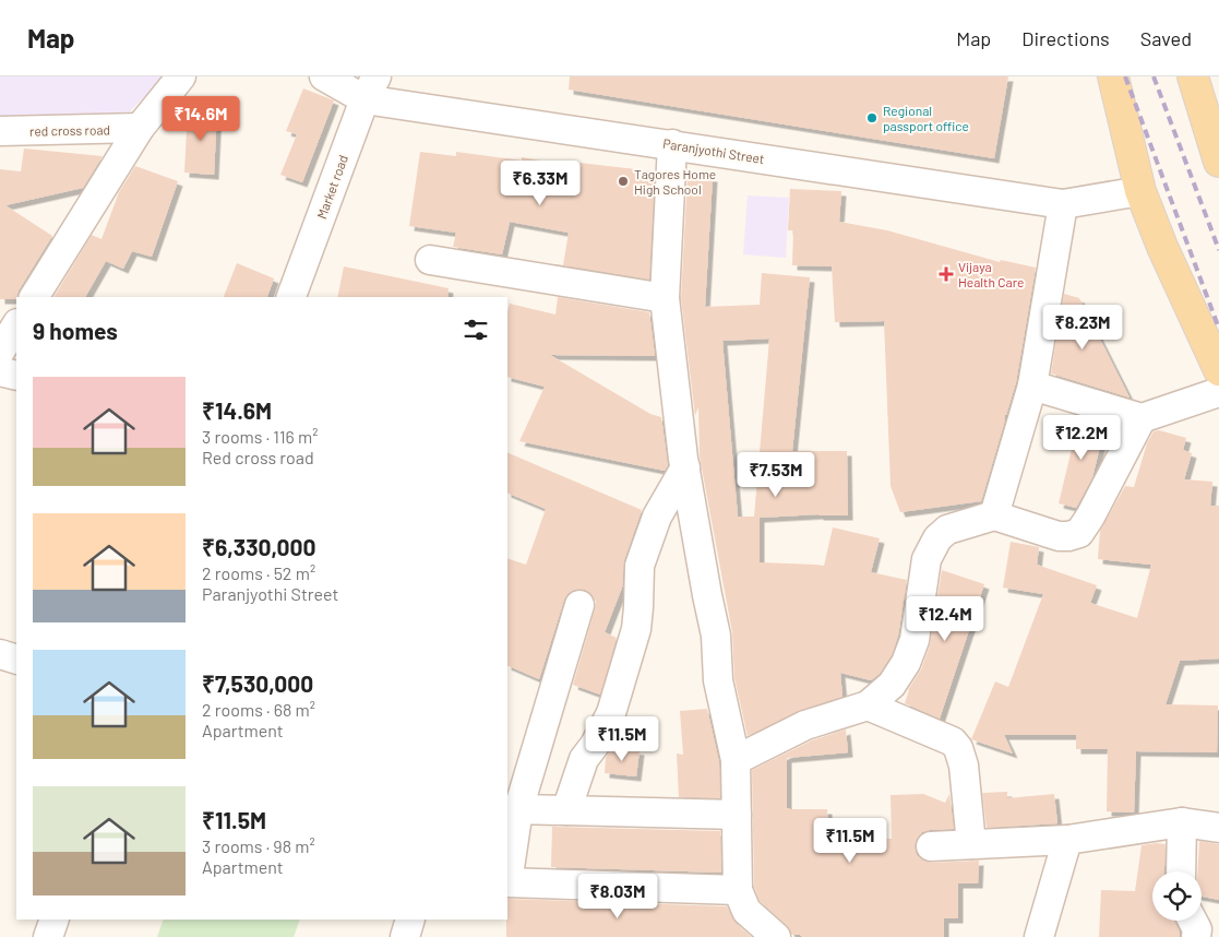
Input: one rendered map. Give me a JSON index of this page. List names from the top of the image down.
{
  "streets": {
    "street": ["red cross road", "Paranjyothi Street", "Market road"]
  },
  "crossings": [
    ["Paranjyothi Street", "Market road"]
  ],
  "places": {
    "other": ["Regional passport office", "Tagores Home High School"],
    "health": ["Vijaya Health Care"]
  },
  "page": {
    "header": "Map",
    "nav": ["Map", "Directions", "Saved"],
    "price": [
      "₹14.6M",
      "₹6.33M",
      "₹8.23M",
      "₹12.2M",
      "₹7.53M",
      "₹12.4M",
      "₹11.5M",
      "₹11.5M",
      "₹8.03M"
    ],
    "heading": "9 homes",
    "list": [
      {
        "name": "₹14.6M",
        "note": "3 rooms · 116 m² · Red cross road"
      },
      {
        "name": "₹6,330,000",
        "note": "2 rooms · 52 m² · Paranjyothi Street"
      },
      {
        "name": "₹7,530,000",
        "note": "2 rooms · 68 m² · Apartment"
      },
      {
        "name": "₹11.5M",
        "note": "3 rooms · 98 m² · Apartment"
      }
    ]
  }
}
